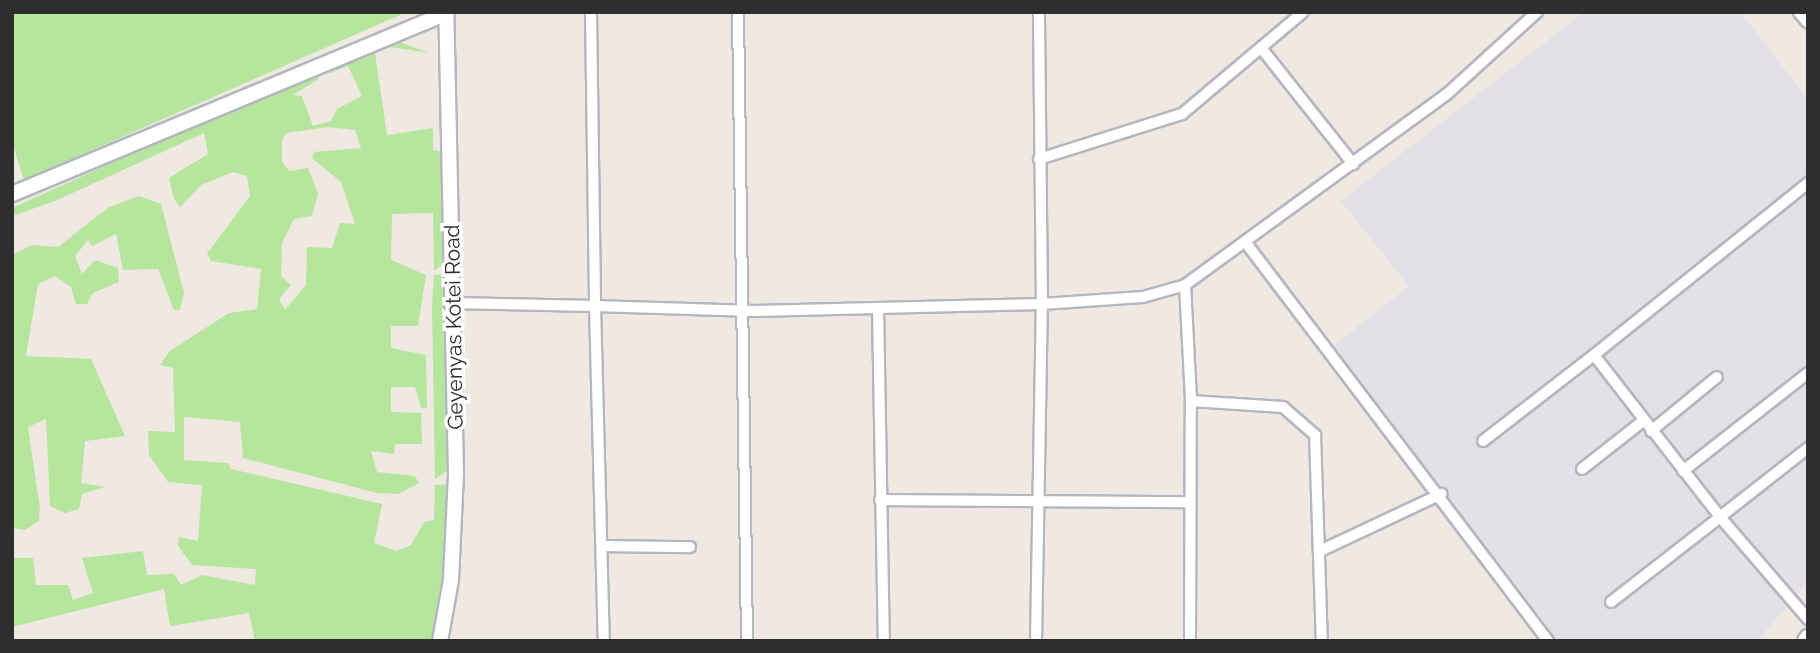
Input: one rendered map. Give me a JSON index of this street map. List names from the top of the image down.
{
  "streets": {
    "street": ["Geyenyas Kotei Road"]
  }
}
